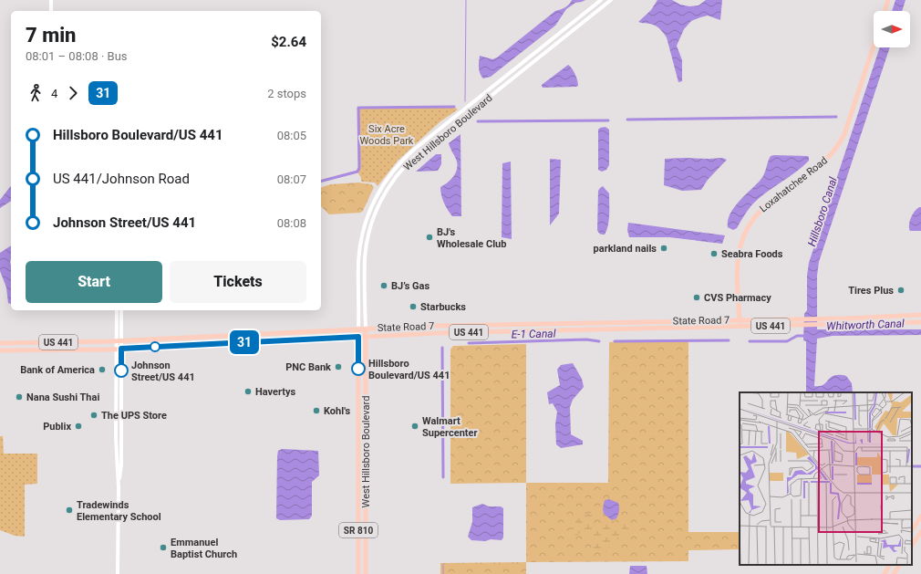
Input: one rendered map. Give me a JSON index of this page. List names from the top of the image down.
{
  "streets": {
    "main road": [
      "West Hillsboro Boulevard",
      "Loxahatchee Road",
      "State Road 7",
      "US 441",
      "SR 810"
    ]
  },
  "crossings": [
    ["West Hillsboro Boulevard", "State Road 7"],
    ["Loxahatchee Road", "State Road 7"]
  ],
  "water": ["Hillsboro Canal", "Whitworth Canal", "E-1 Canal"],
  "parks": ["Six Acre Woods Park"],
  "places": [
    "BJ's Wholesale Club",
    "parkland nails",
    "Seabra Foods",
    "BJ’s Gas",
    "Tires Plus",
    "CVS Pharmacy",
    "Starbucks",
    "PNC Bank",
    "Hillsboro Boulevard/US 441",
    "Bank of America",
    "Johnson Street/US 441",
    "Havertys",
    "Nana Sushi Thai",
    "Kohl's",
    "The UPS Store",
    "Publix",
    "Walmart Supercenter",
    "Tradewinds Elementary School",
    "Emmanuel Baptist Church"
  ],
  "lines": ["bus line 31"],
  "north": "right",
  "page": {
    "on_map": "31",
    "heading": ["7 min", "08:01 – 08:08 · Bus", "$2.64"],
    "legs": ["4", "31", "2 stops"],
    "list": [
      {
        "name": "Hillsboro Boulevard/US 441",
        "value": "08:05"
      },
      {
        "name": "US 441/Johnson Road",
        "value": "08:07"
      },
      {
        "name": "Johnson Street/US 441",
        "value": "08:08"
      }
    ],
    "buttons": ["Start", "Tickets"]
  }
}
